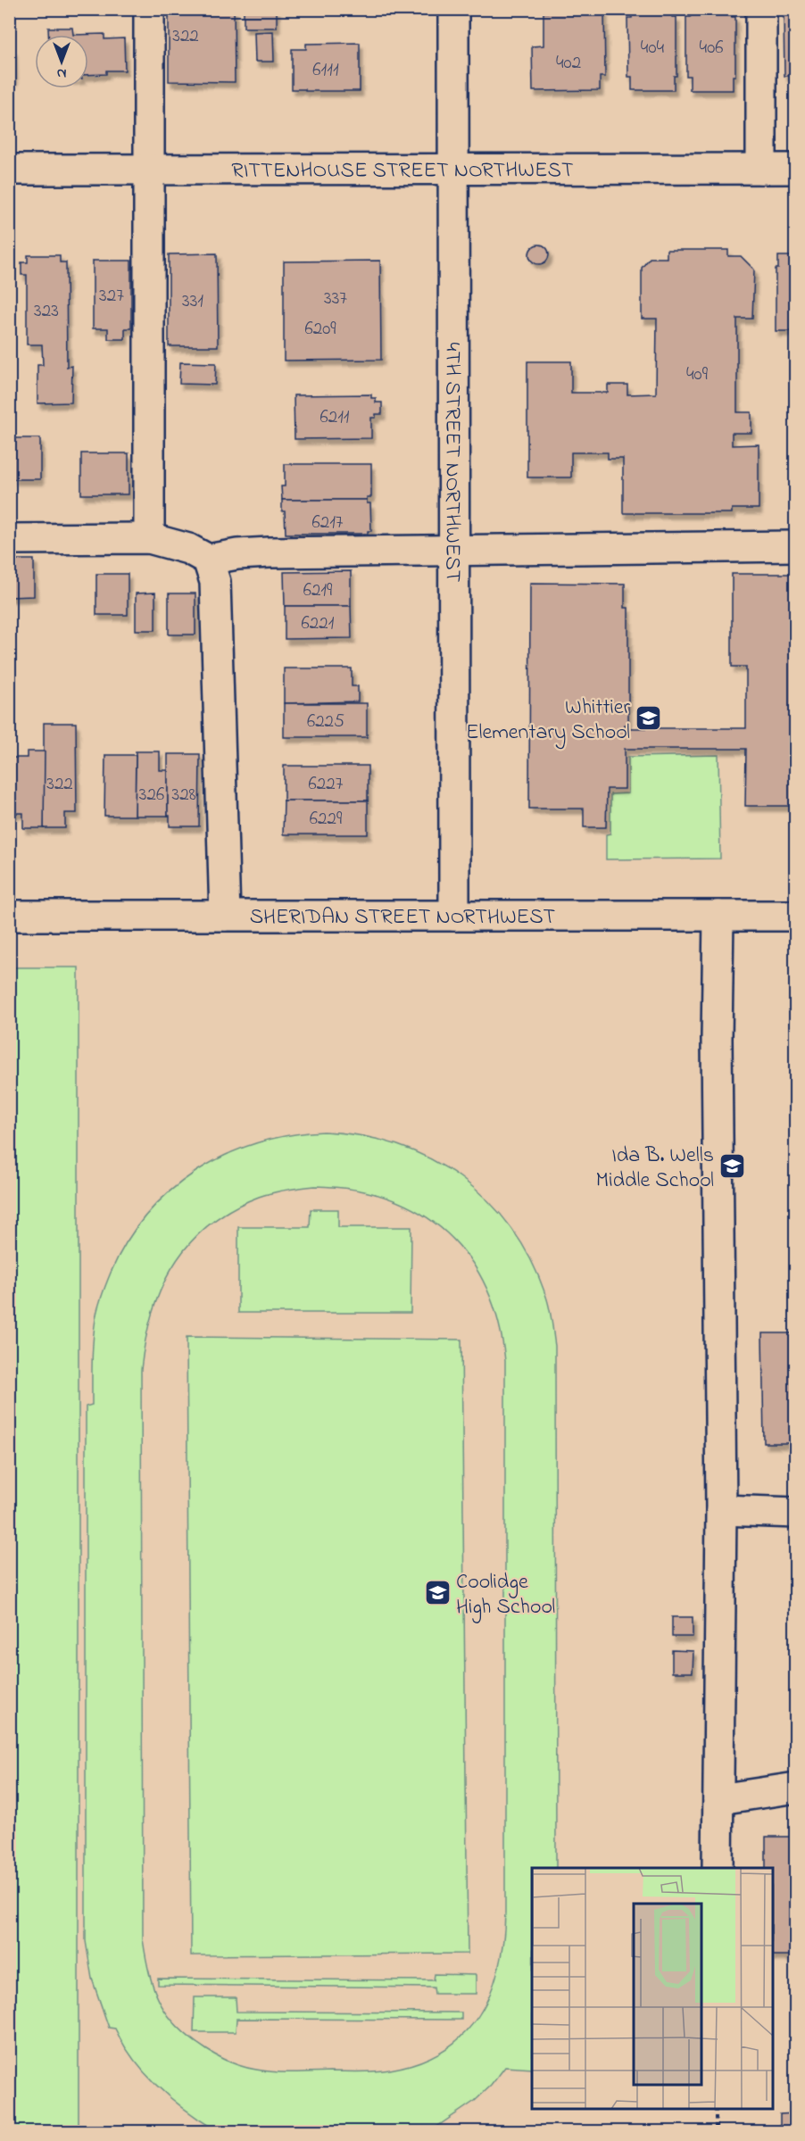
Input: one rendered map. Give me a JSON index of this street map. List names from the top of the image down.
{
  "streets": {
    "street": ["RITTENHOUSE STREET NORTHWEST", "4TH STREET NORTHWEST", "SHERIDAN STREET NORTHWEST"]
  },
  "crossings": [
    ["RITTENHOUSE STREET NORTHWEST", "4TH STREET NORTHWEST"],
    ["4TH STREET NORTHWEST", "SHERIDAN STREET NORTHWEST"]
  ],
  "places": {
    "school or university": ["Whittier Elementary School", "Ida B. Wells Middle School", "Coolidge High School"]
  },
  "house_numbers": [
    "322",
    "404",
    "406",
    "402",
    "6111",
    "327",
    "337",
    "331",
    "323",
    "6209",
    "409",
    "6211",
    "6217",
    "6219",
    "6221",
    "6225",
    "322",
    "6227",
    "326",
    "328",
    "6229"
  ],
  "north": "bottom"
}
